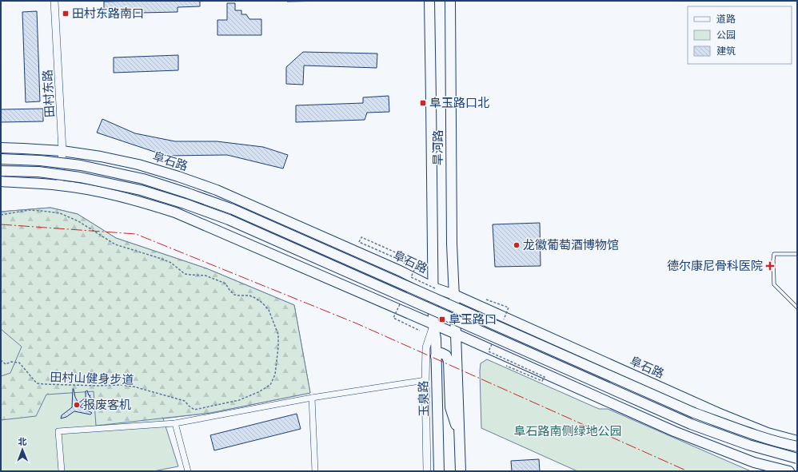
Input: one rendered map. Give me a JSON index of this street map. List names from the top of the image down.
{
  "streets": {
    "main road": ["旱河路", "阜石路", "玉泉路"],
    "street": ["田村东路"],
    "path": ["田村山健身步道"]
  },
  "crossings": [
    ["田村东路", "阜石路"],
    ["旱河路", "阜石路"],
    ["旱河路", "玉泉路"]
  ],
  "parks": ["阜石路南侧绿地公园"],
  "places": {
    "transit": ["田村东路南口", "阜玉路口北", "阜玉路口"],
    "other": ["龙徽葡萄酒博物馆", "报废客机"],
    "health": ["德尔康尼骨科医院"]
  },
  "legend": ["道路", "公园", "建筑"],
  "north": "top"
}
